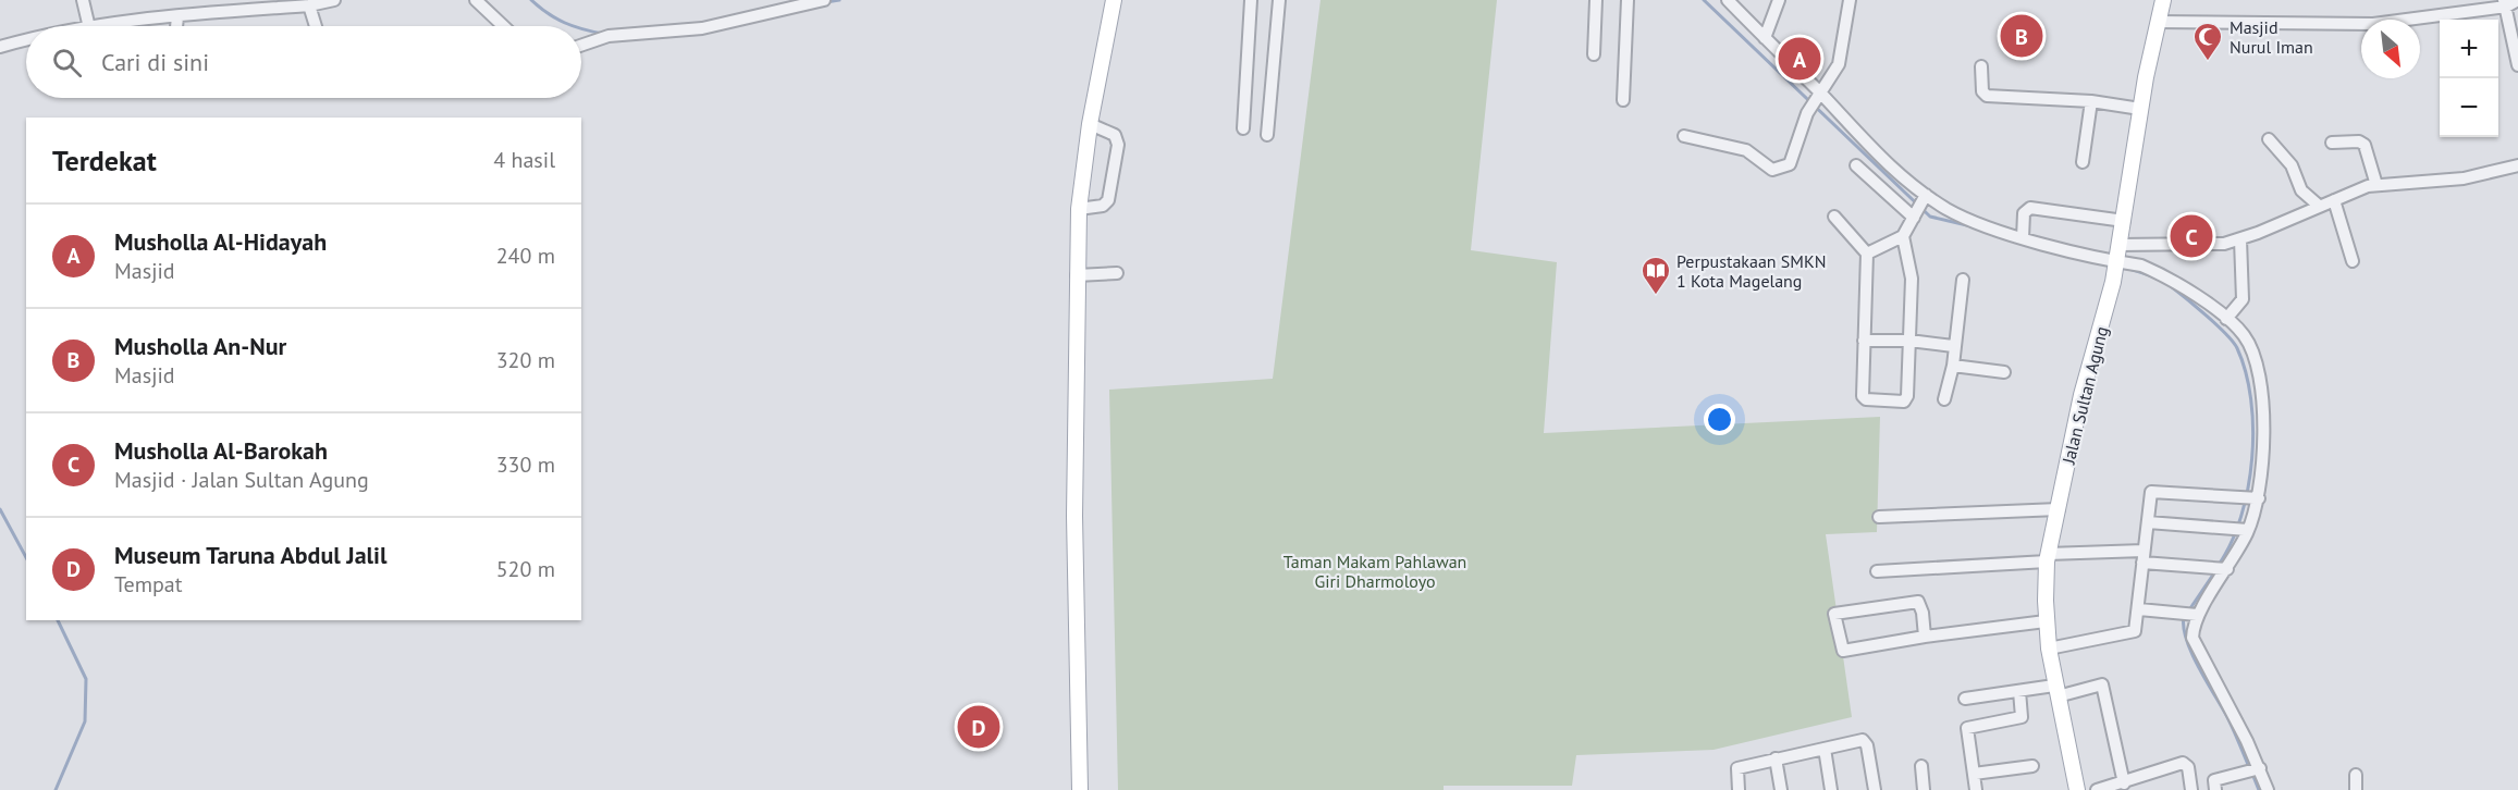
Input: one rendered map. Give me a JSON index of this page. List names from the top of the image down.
{
  "streets": {
    "main road": ["Jalan Sultan Agung"]
  },
  "parks": ["Taman Makam Pahlawan Giri Dharmoloyo"],
  "places": {
    "mosque": ["Masjid Nurul Iman"],
    "library": ["Perpustakaan SMKN 1 Kota Magelang"]
  },
  "north": "bottom right",
  "page": {
    "pins": [
      "B",
      "A",
      "C",
      "D"
    ],
    "map_buttons": ["+", "−"],
    "search": "Cari di sini",
    "heading": ["Terdekat", "4 hasil"],
    "list": [
      {
        "mark": "A",
        "name": "Musholla Al-Hidayah",
        "note": "Masjid",
        "value": "240 m"
      },
      {
        "mark": "B",
        "name": "Musholla An-Nur",
        "note": "Masjid",
        "value": "320 m"
      },
      {
        "mark": "C",
        "name": "Musholla Al-Barokah",
        "note": "Masjid · Jalan Sultan Agung",
        "value": "330 m"
      },
      {
        "mark": "D",
        "name": "Museum Taruna Abdul Jalil",
        "note": "Tempat",
        "value": "520 m"
      }
    ]
  }
}
